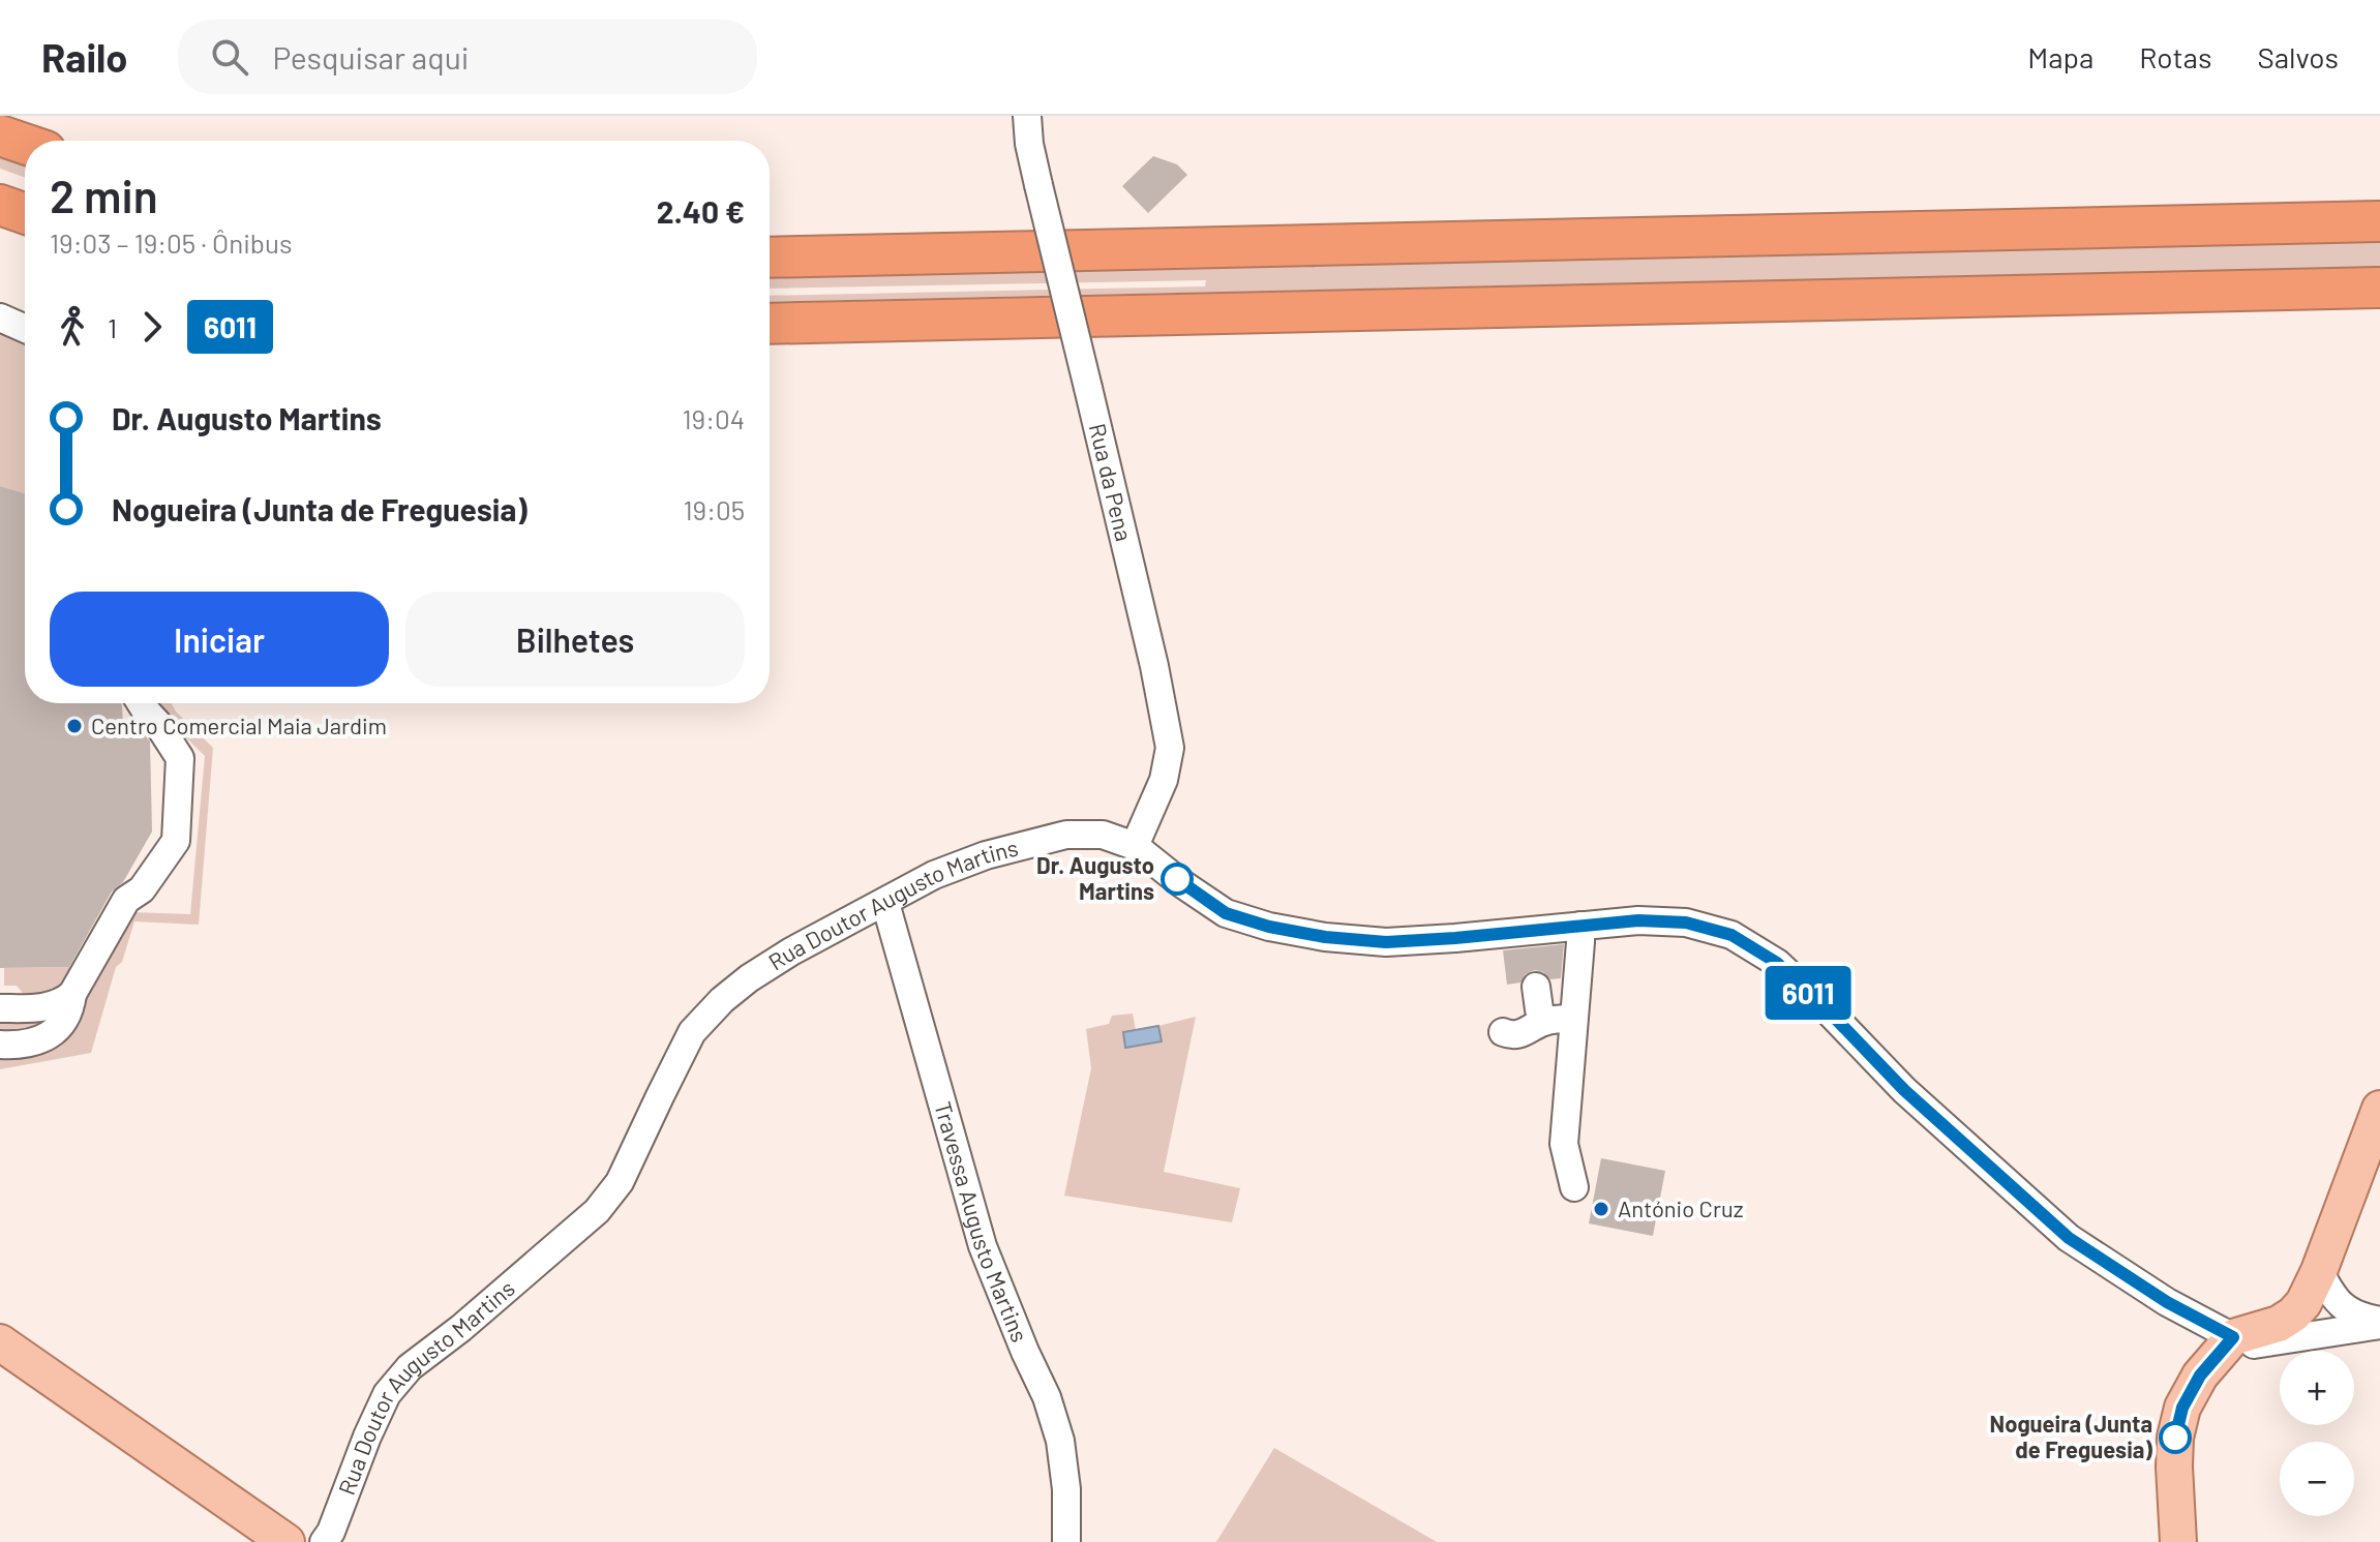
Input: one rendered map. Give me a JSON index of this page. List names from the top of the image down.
{
  "streets": {
    "street": ["Rua da Pena", "Rua Doutor Augusto Martins", "Travessa Augusto Martins"]
  },
  "crossings": [
    ["Rua da Pena", "Rua Doutor Augusto Martins"],
    ["Rua Doutor Augusto Martins", "Travessa Augusto Martins"]
  ],
  "places": [
    "Centro Comercial Maia Jardim",
    "Dr. Augusto Martins",
    "António Cruz",
    "Nogueira (Junta de Freguesia)"
  ],
  "lines": ["bus line 6011"],
  "page": {
    "header": "Railo",
    "search": "Pesquisar aqui",
    "nav": ["Mapa", "Rotas", "Salvos"],
    "on_map": "6011",
    "heading": ["2 min", "19:03 – 19:05 · Ônibus", "2.40 €"],
    "legs": ["1", "6011"],
    "list": [
      {
        "name": "Dr. Augusto Martins",
        "value": "19:04"
      },
      {
        "name": "Nogueira (Junta de Freguesia)",
        "value": "19:05"
      }
    ],
    "buttons": ["Iniciar", "Bilhetes"],
    "map_buttons": ["+", "−"]
  }
}
